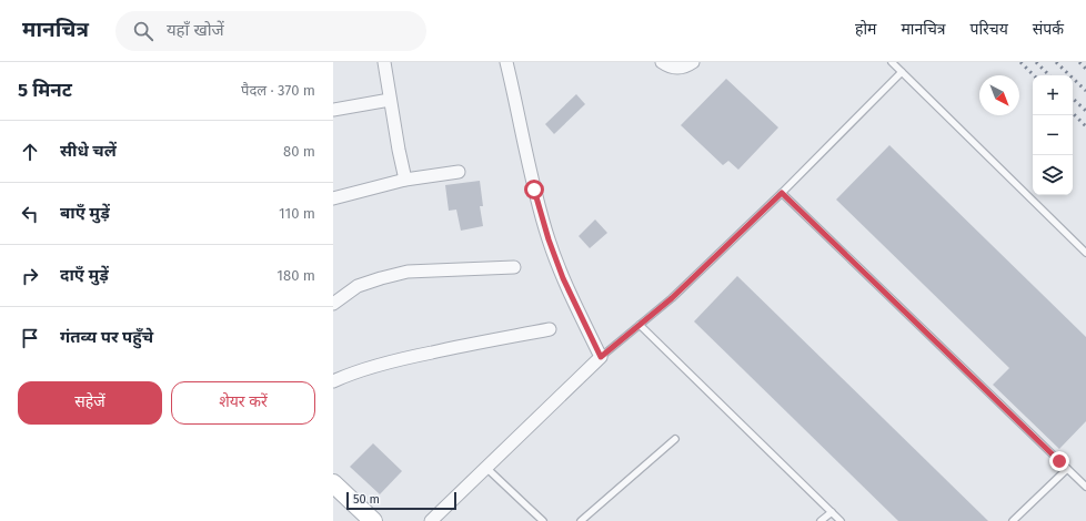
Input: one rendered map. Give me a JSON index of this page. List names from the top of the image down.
{
  "scale_bar": "50 m",
  "north": "bottom right",
  "page": {
    "header": "मानचित्र",
    "search": "यहाँ खोजें",
    "nav": [
      "होम",
      "मानचित्र",
      "परिचय",
      "संपर्क"
    ],
    "heading": ["5 मिनट", "पैदल · 370 m"],
    "map_buttons": ["+", "−"],
    "list": [
      ["सीधे चलें", "80 m"],
      ["बाएँ मुड़ें", "110 m"],
      ["दाएँ मुड़ें", "180 m"],
      "गंतव्य पर पहुँचे"
    ],
    "buttons": ["सहेजें", "शेयर करें"],
    "scale": "50 m"
  }
}
